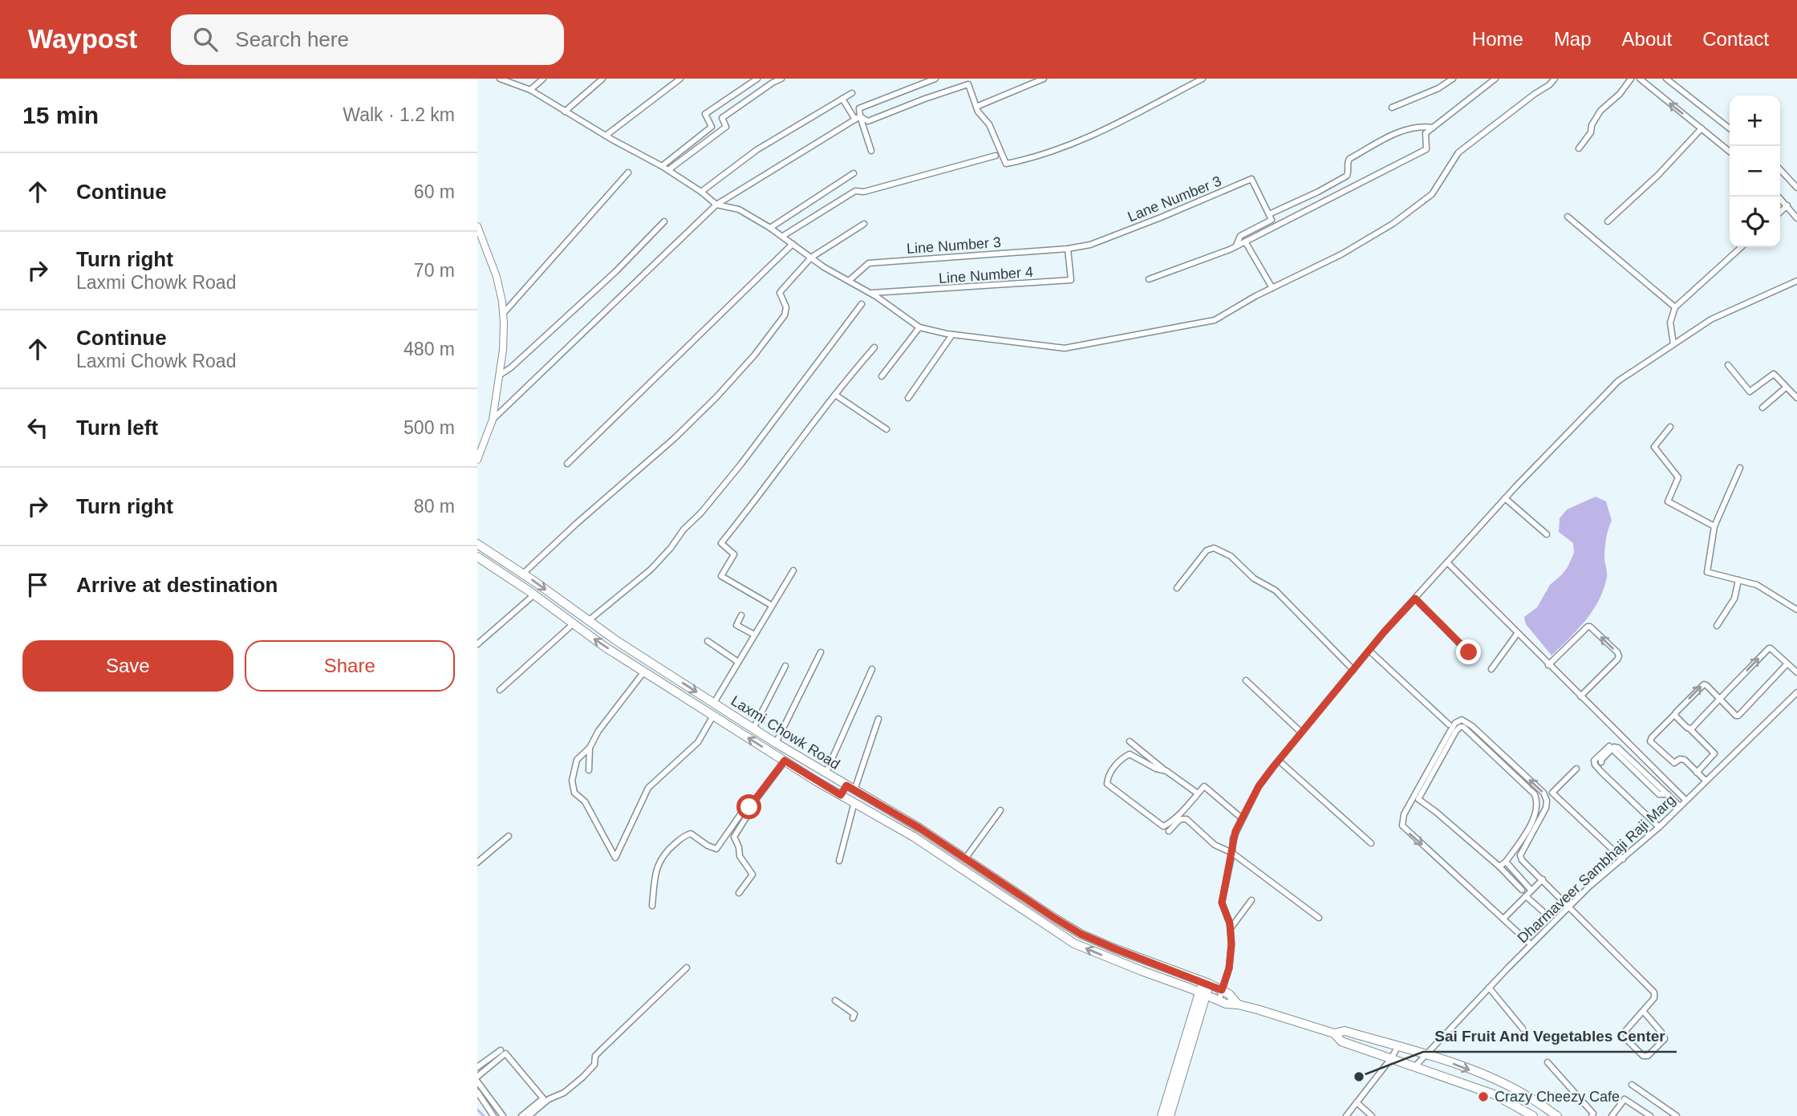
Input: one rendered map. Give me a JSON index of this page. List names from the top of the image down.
{
  "streets": {
    "main road": ["Laxmi Chowk Road"],
    "street": [
      "Lane Number 3",
      "Line Number 3",
      "Line Number 4",
      "Dharmaveer Sambhaji Raji Marg"
    ]
  },
  "crossings": [
    ["Lane Number 3", "Line Number 3"],
    ["Lane Number 3", "Line Number 4"],
    ["Line Number 3", "Line Number 4"]
  ],
  "places": ["Sai Fruit And Vegetables Center", "Crazy Cheezy Cafe"],
  "page": {
    "header": "Waypost",
    "search": "Search here",
    "nav": [
      "Home",
      "Map",
      "About",
      "Contact"
    ],
    "heading": ["15 min", "Walk · 1.2 km"],
    "map_buttons": ["+", "−"],
    "list": [
      ["Continue", "60 m"],
      ["Turn right", "Laxmi Chowk Road", "70 m"],
      ["Continue", "Laxmi Chowk Road", "480 m"],
      ["Turn left", "500 m"],
      ["Turn right", "80 m"],
      "Arrive at destination"
    ],
    "buttons": ["Save", "Share"]
  }
}
